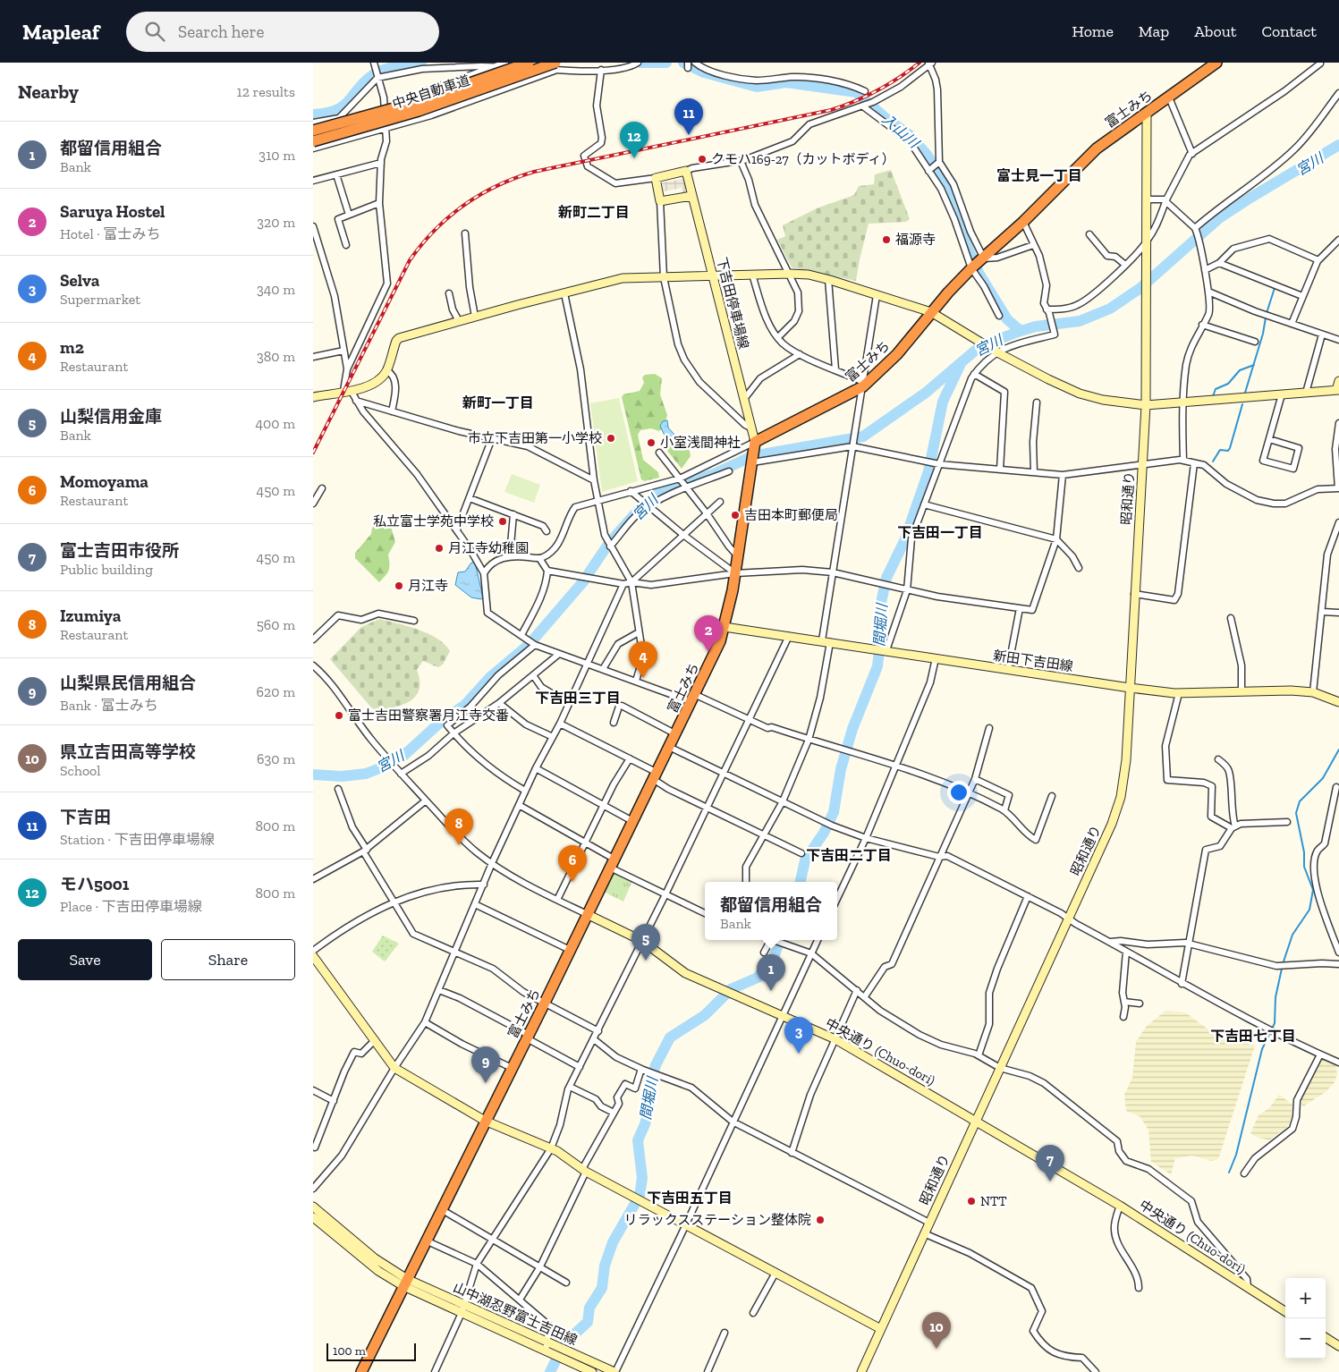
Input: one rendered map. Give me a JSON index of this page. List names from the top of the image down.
{
  "streets": {
    "highway": ["中央自動車道", "富士みち"],
    "street": [
      "下吉田停車場線",
      "昭和通り",
      "新田下吉田線",
      "中央通り (Chuo-dori)",
      "山中湖忍野富士吉田線"
    ]
  },
  "crossings": [
    ["富士みち", "下吉田停車場線"],
    ["富士みち", "新田下吉田線"],
    ["富士みち", "中央通り (Chuo-dori)"],
    ["富士みち", "山中湖忍野富士吉田線"],
    ["昭和通り", "新田下吉田線"],
    ["昭和通り", "中央通り (Chuo-dori)"]
  ],
  "districts": [
    "富士見一丁目",
    "新町二丁目",
    "新町一丁目",
    "下吉田一丁目",
    "下吉田三丁目",
    "下吉田二丁目",
    "下吉田七丁目",
    "下吉田五丁目"
  ],
  "water": ["入山川", "宮川", "間堀川"],
  "places": [
    "クモハ169-27（カットボディ）",
    "福源寺",
    "市立下吉田第一小学校",
    "小室浅間神社",
    "吉田本町郵便局",
    "私立富士学苑中学校",
    "月江寺幼稚園",
    "月江寺",
    "富士吉田警察署月江寺交番",
    "NTT",
    "リラックスステーション整体院"
  ],
  "scale_bar": "100 m",
  "page": {
    "header": "Mapleaf",
    "search": "Search here",
    "nav": [
      "Home",
      "Map",
      "About",
      "Contact"
    ],
    "heading": ["Nearby", "12 results"],
    "pins": [
      "11",
      "12",
      "2",
      "4",
      "8",
      "6",
      "5",
      "1",
      "3",
      "9",
      "7",
      "10"
    ],
    "list": [
      {
        "mark": "1",
        "name": "都留信用組合",
        "note": "Bank",
        "value": "310 m"
      },
      {
        "mark": "2",
        "name": "Saruya Hostel",
        "note": "Hotel · 富士みち",
        "value": "320 m"
      },
      {
        "mark": "3",
        "name": "Selva",
        "note": "Supermarket",
        "value": "340 m"
      },
      {
        "mark": "4",
        "name": "m2",
        "note": "Restaurant",
        "value": "380 m"
      },
      {
        "mark": "5",
        "name": "山梨信用金庫",
        "note": "Bank",
        "value": "400 m"
      },
      {
        "mark": "6",
        "name": "Momoyama",
        "note": "Restaurant",
        "value": "450 m"
      },
      {
        "mark": "7",
        "name": "富士吉田市役所",
        "note": "Public building",
        "value": "450 m"
      },
      {
        "mark": "8",
        "name": "Izumiya",
        "note": "Restaurant",
        "value": "560 m"
      },
      {
        "mark": "9",
        "name": "山梨県民信用組合",
        "note": "Bank · 富士みち",
        "value": "620 m"
      },
      {
        "mark": "10",
        "name": "県立吉田高等学校",
        "note": "School",
        "value": "630 m"
      },
      {
        "mark": "11",
        "name": "下吉田",
        "note": "Station · 下吉田停車場線",
        "value": "800 m"
      },
      {
        "mark": "12",
        "name": "モハ5001",
        "note": "Place · 下吉田停車場線",
        "value": "800 m"
      }
    ],
    "popup": ["都留信用組合", "Bank"],
    "buttons": ["Save", "Share"],
    "map_buttons": ["+", "−"],
    "scale": "100 m"
  }
}
